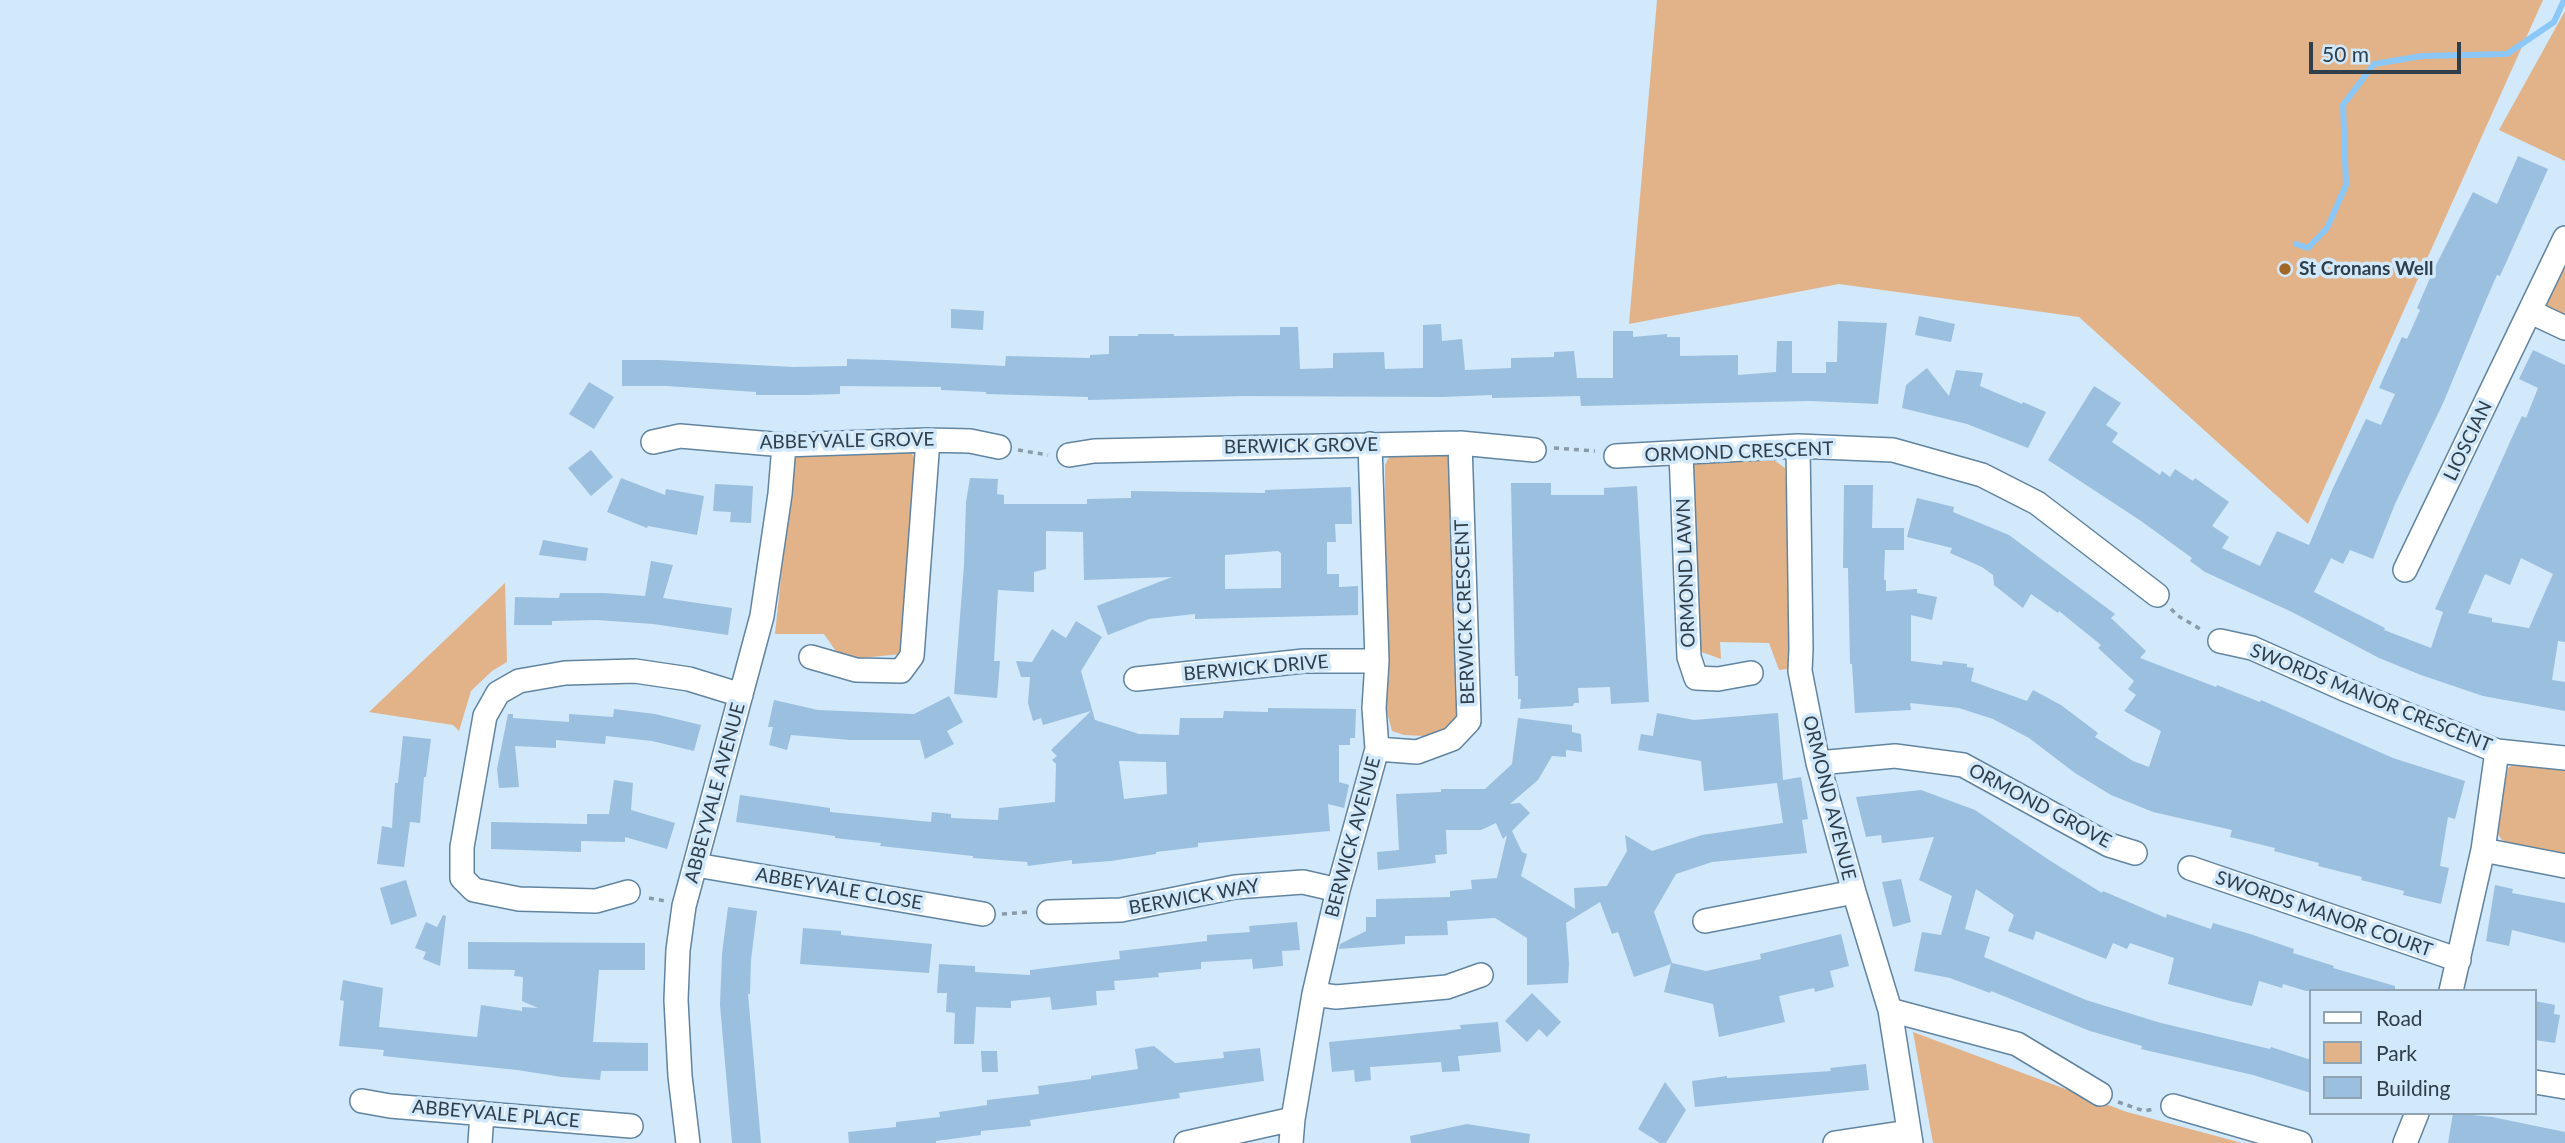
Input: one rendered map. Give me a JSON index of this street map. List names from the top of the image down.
{
  "streets": {
    "street": [
      "ABBEYVALE GROVE",
      "LIOSCIAN",
      "BERWICK GROVE",
      "ORMOND CRESCENT",
      "ORMOND LAWN",
      "BERWICK CRESCENT",
      "BERWICK DRIVE",
      "SWORDS MANOR CRESCENT",
      "ABBEYVALE AVENUE",
      "ORMOND AVENUE",
      "ORMOND GROVE",
      "BERWICK AVENUE",
      "ABBEYVALE CLOSE",
      "BERWICK WAY",
      "SWORDS MANOR COURT",
      "ABBEYVALE PLACE"
    ]
  },
  "crossings": [
    ["ABBEYVALE GROVE", "ABBEYVALE AVENUE"],
    ["BERWICK GROVE", "BERWICK CRESCENT"],
    ["BERWICK GROVE", "BERWICK AVENUE"],
    ["ORMOND CRESCENT", "ORMOND LAWN"],
    ["ORMOND CRESCENT", "ORMOND AVENUE"],
    ["BERWICK CRESCENT", "BERWICK AVENUE"],
    ["BERWICK DRIVE", "BERWICK AVENUE"],
    ["ABBEYVALE AVENUE", "ABBEYVALE CLOSE"],
    ["ORMOND AVENUE", "ORMOND GROVE"],
    ["BERWICK AVENUE", "BERWICK WAY"]
  ],
  "places": ["St Cronans Well"],
  "legend": ["Road", "Park", "Building"],
  "scale_bar": "50 m"
}
